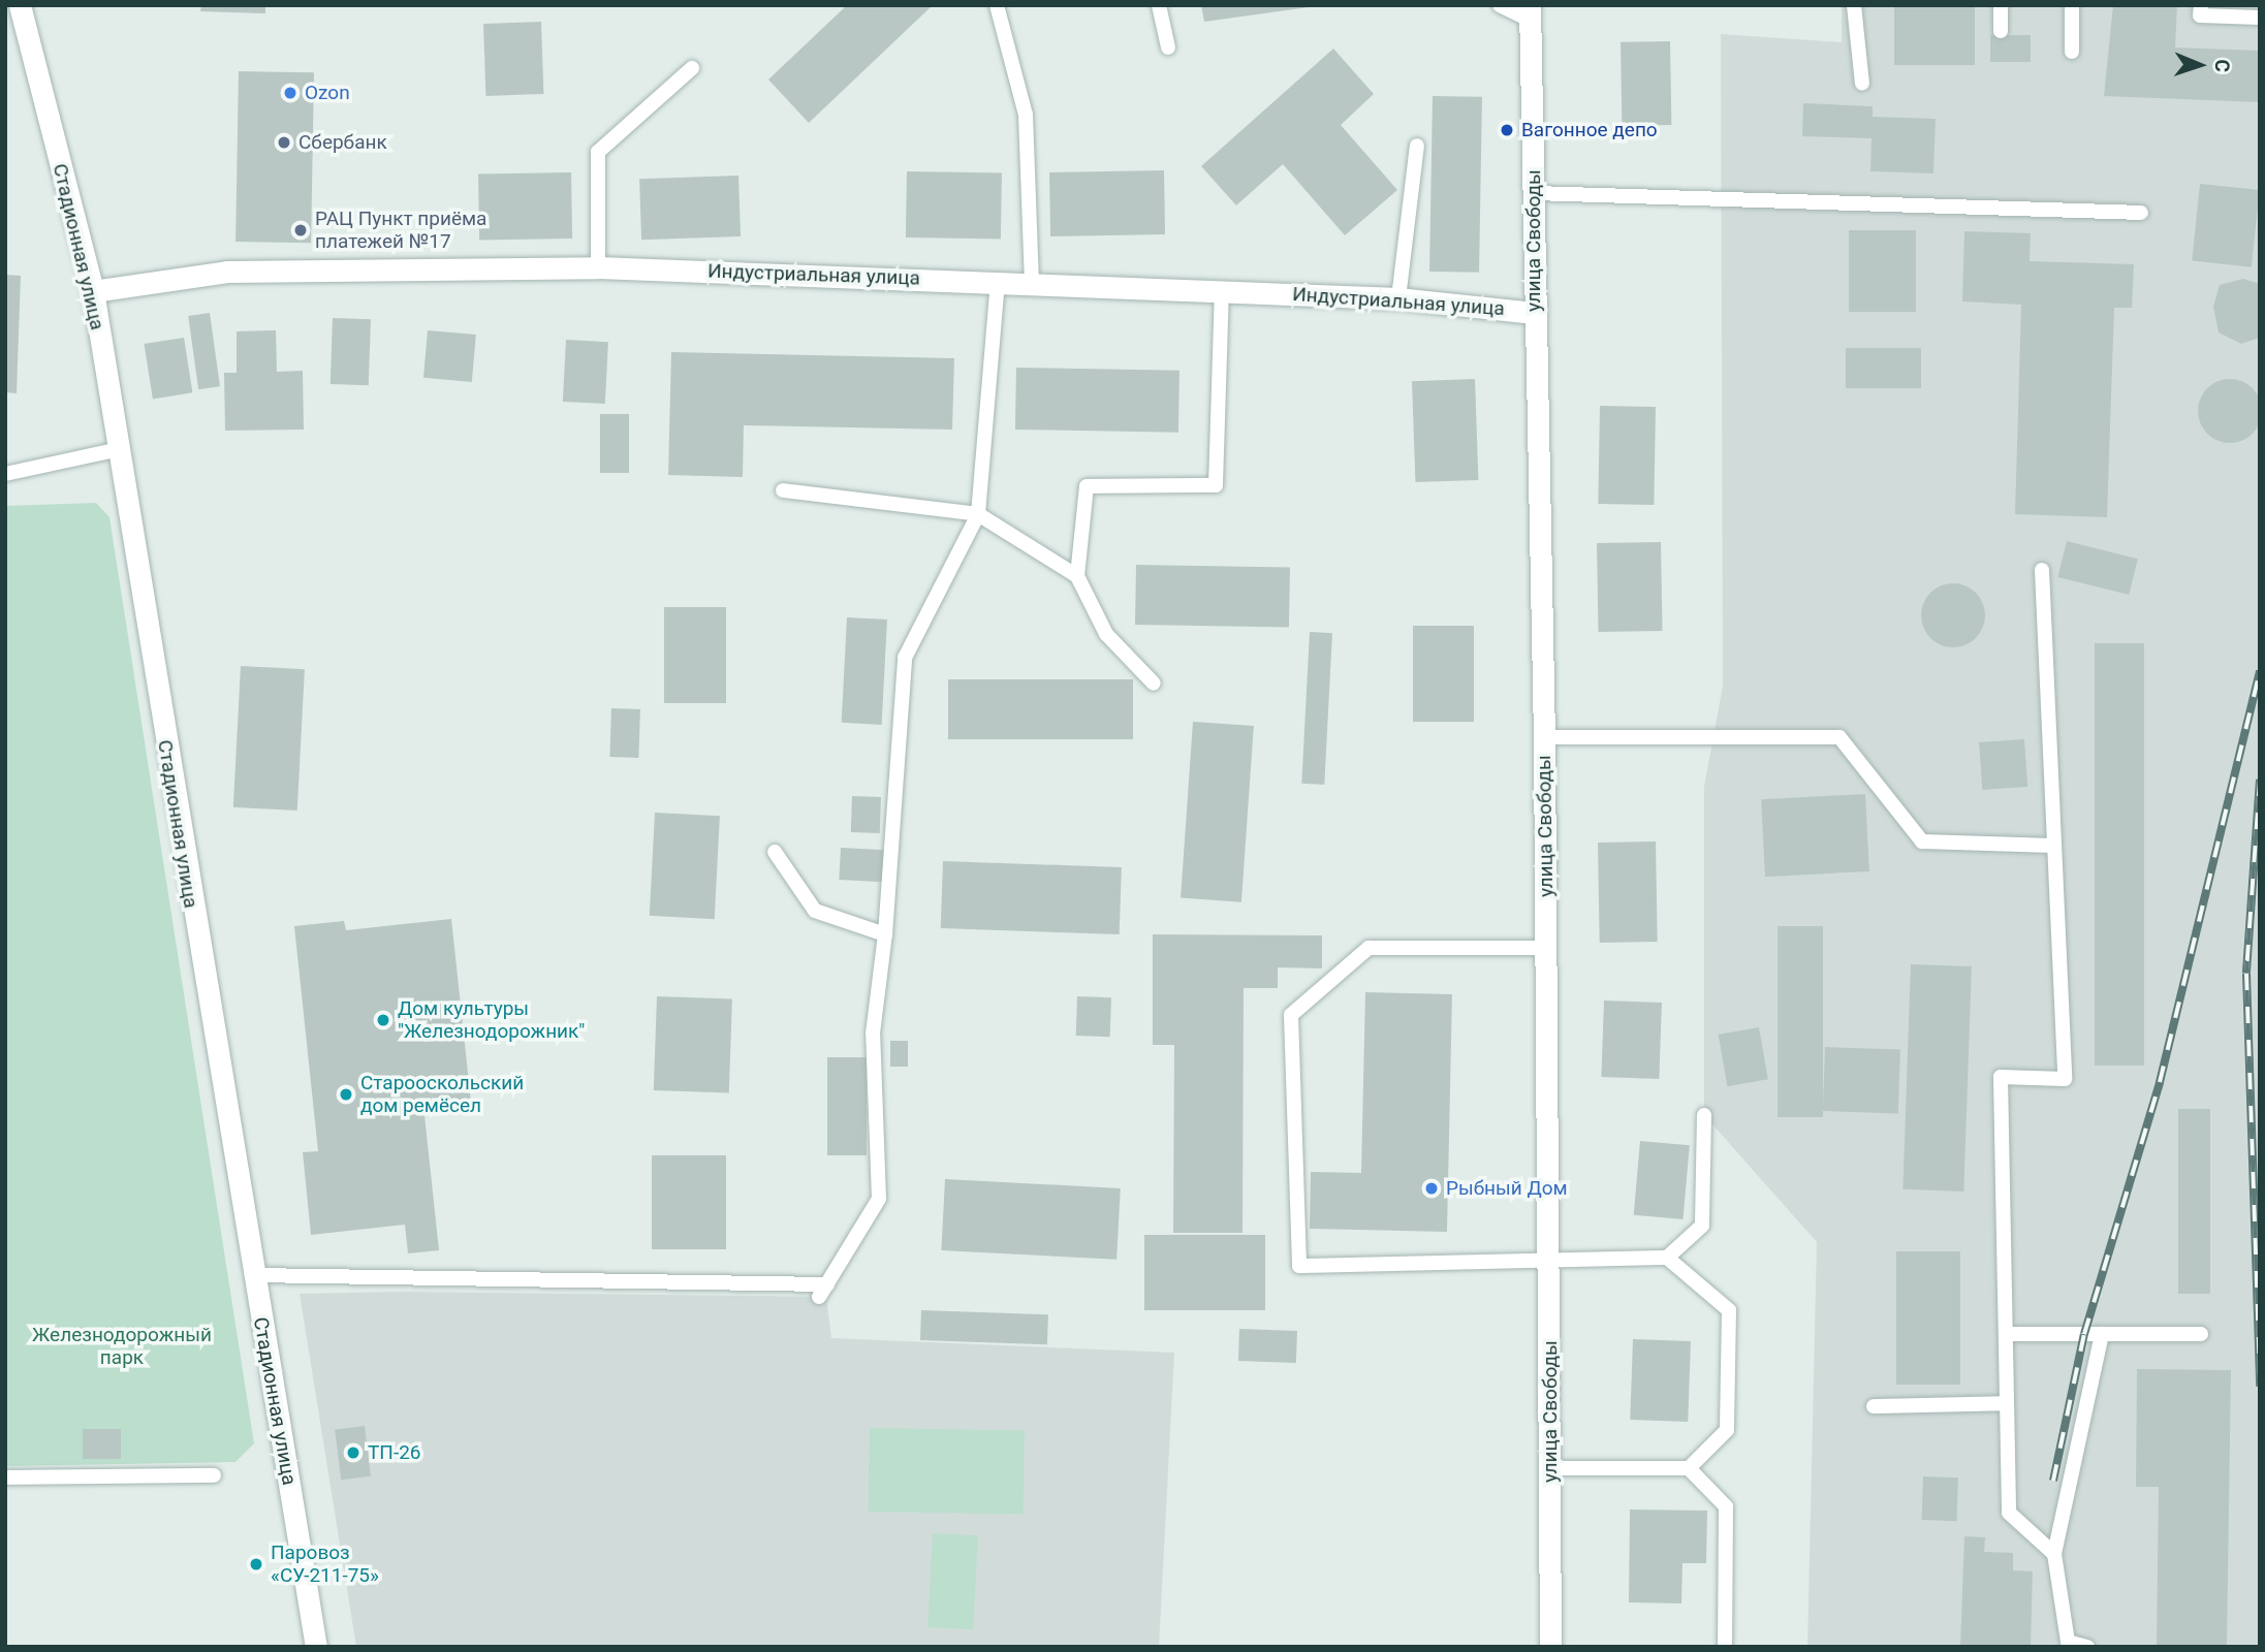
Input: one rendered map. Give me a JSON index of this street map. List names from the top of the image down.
{
  "streets": {
    "street": ["улица Свободы", "Стадионная улица", "Индустриальная улица"]
  },
  "crossings": [
    ["улица Свободы", "Индустриальная улица"],
    ["Стадионная улица", "Индустриальная улица"]
  ],
  "parks": ["Железнодорожный парк"],
  "places": [
    "Ozon",
    "Вагонное депо",
    "Сбербанк",
    "РАЦ Пункт приёма платежей №17",
    "Дом культуры \"Железнодорожник\"",
    "Старооскольский дом ремёсел",
    "Рыбный Дом",
    "ТП-26",
    "Паровоз «СУ-211-75»"
  ],
  "north": "right"
}
